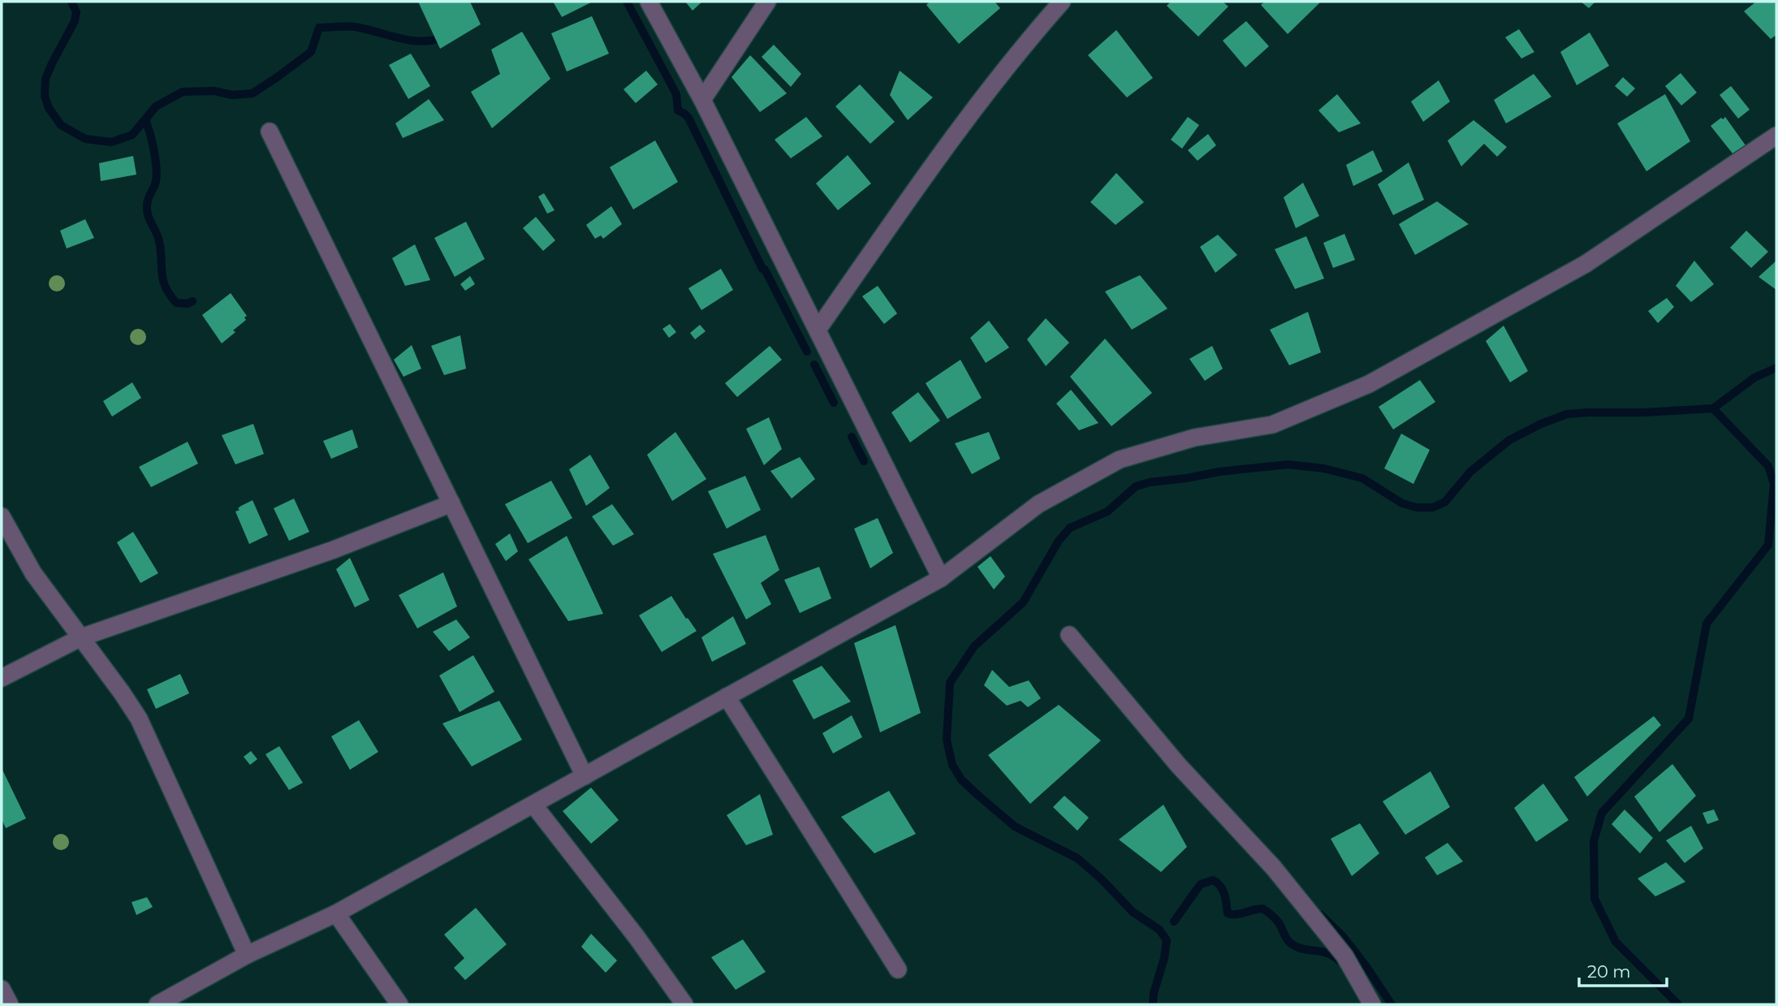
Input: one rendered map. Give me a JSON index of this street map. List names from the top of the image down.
{
  "scale_bar": "20 m"
}
